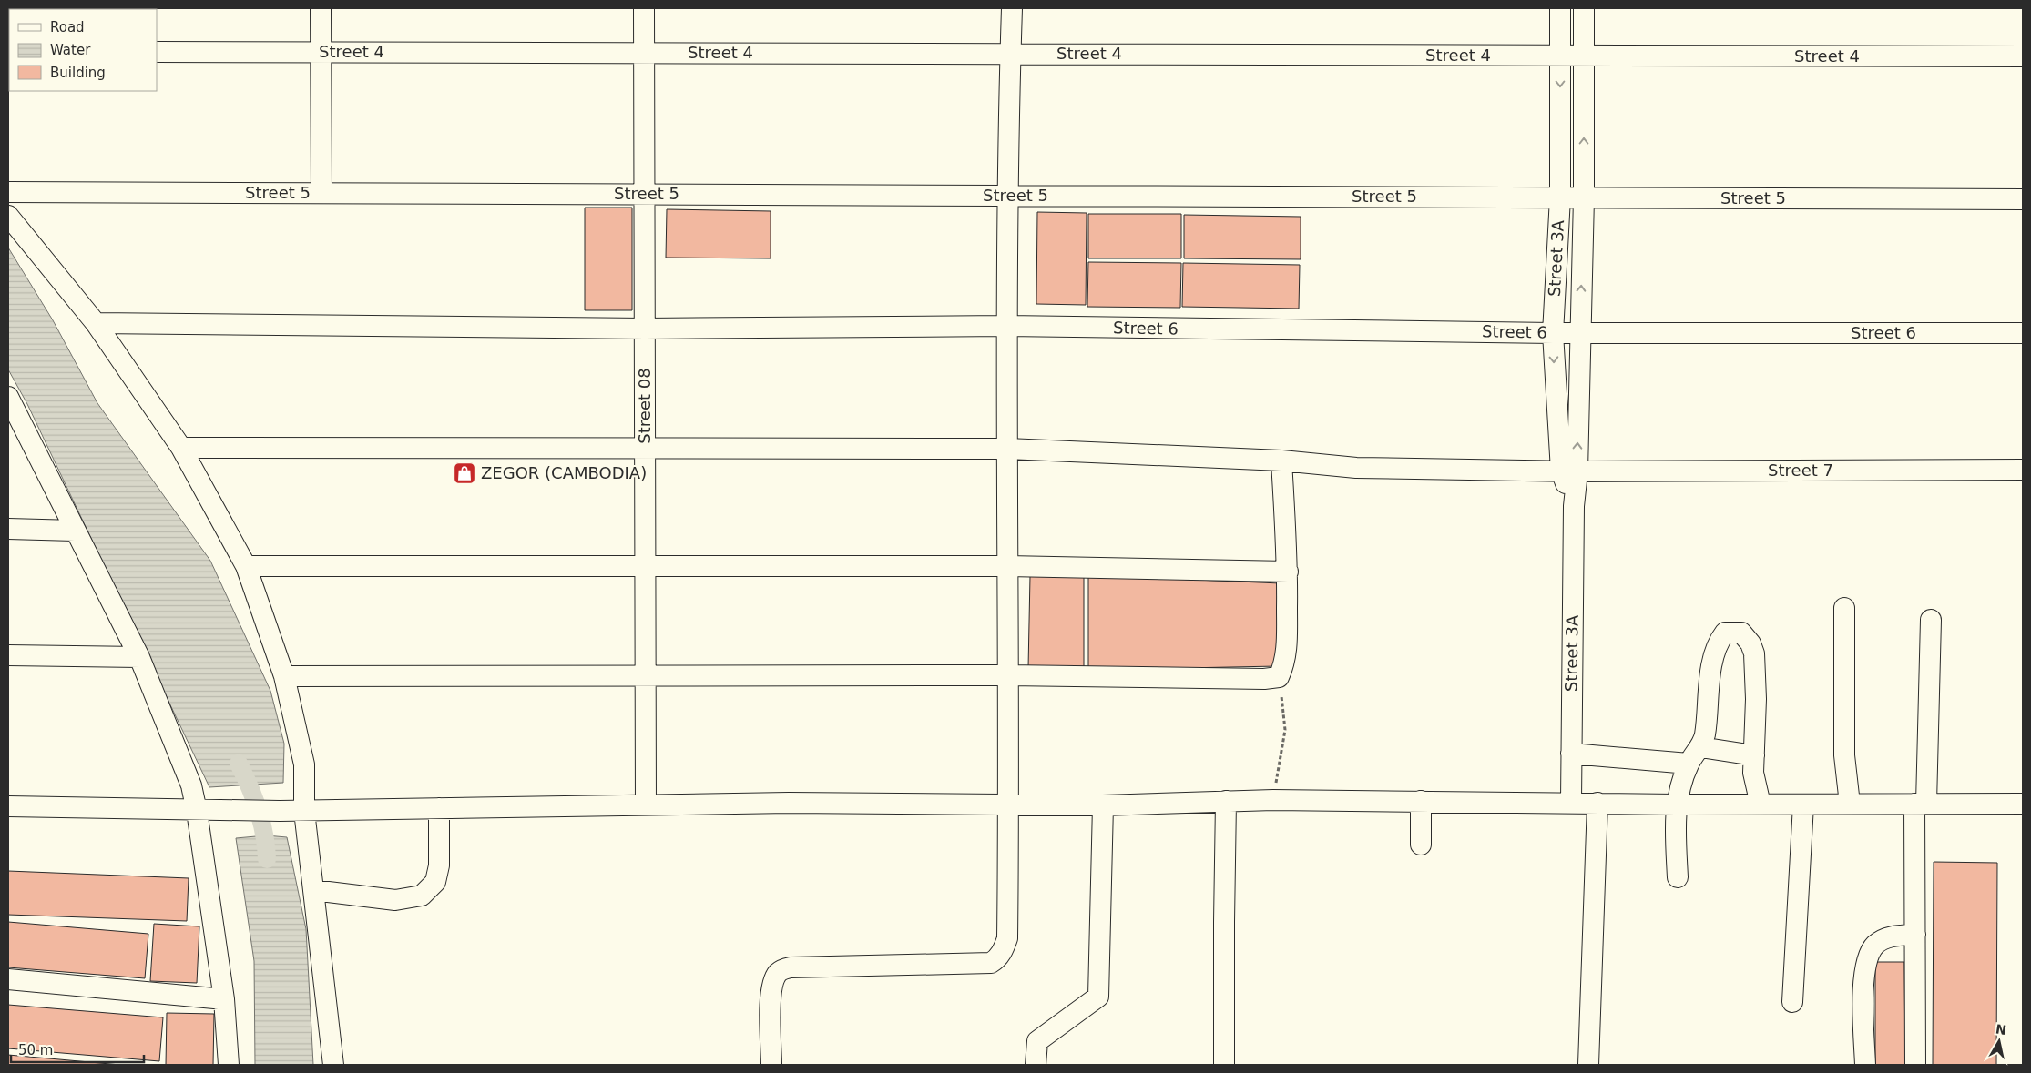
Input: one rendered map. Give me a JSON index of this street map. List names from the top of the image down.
{
  "streets": {
    "street": [
      "Street 4",
      "Street 5",
      "Street 3A",
      "Street 6",
      "Street 08",
      "Street 7"
    ]
  },
  "crossings": [
    ["Street 4", "Street 3A"],
    ["Street 4", "Street 08"],
    ["Street 5", "Street 3A"],
    ["Street 5", "Street 08"],
    ["Street 3A", "Street 6"],
    ["Street 3A", "Street 7"],
    ["Street 6", "Street 08"],
    ["Street 08", "Street 7"]
  ],
  "places": {
    "shop": ["ZEGOR (CAMBODIA)"]
  },
  "legend": ["Road", "Water", "Building"],
  "scale_bar": "50 m",
  "north": "top"
}
